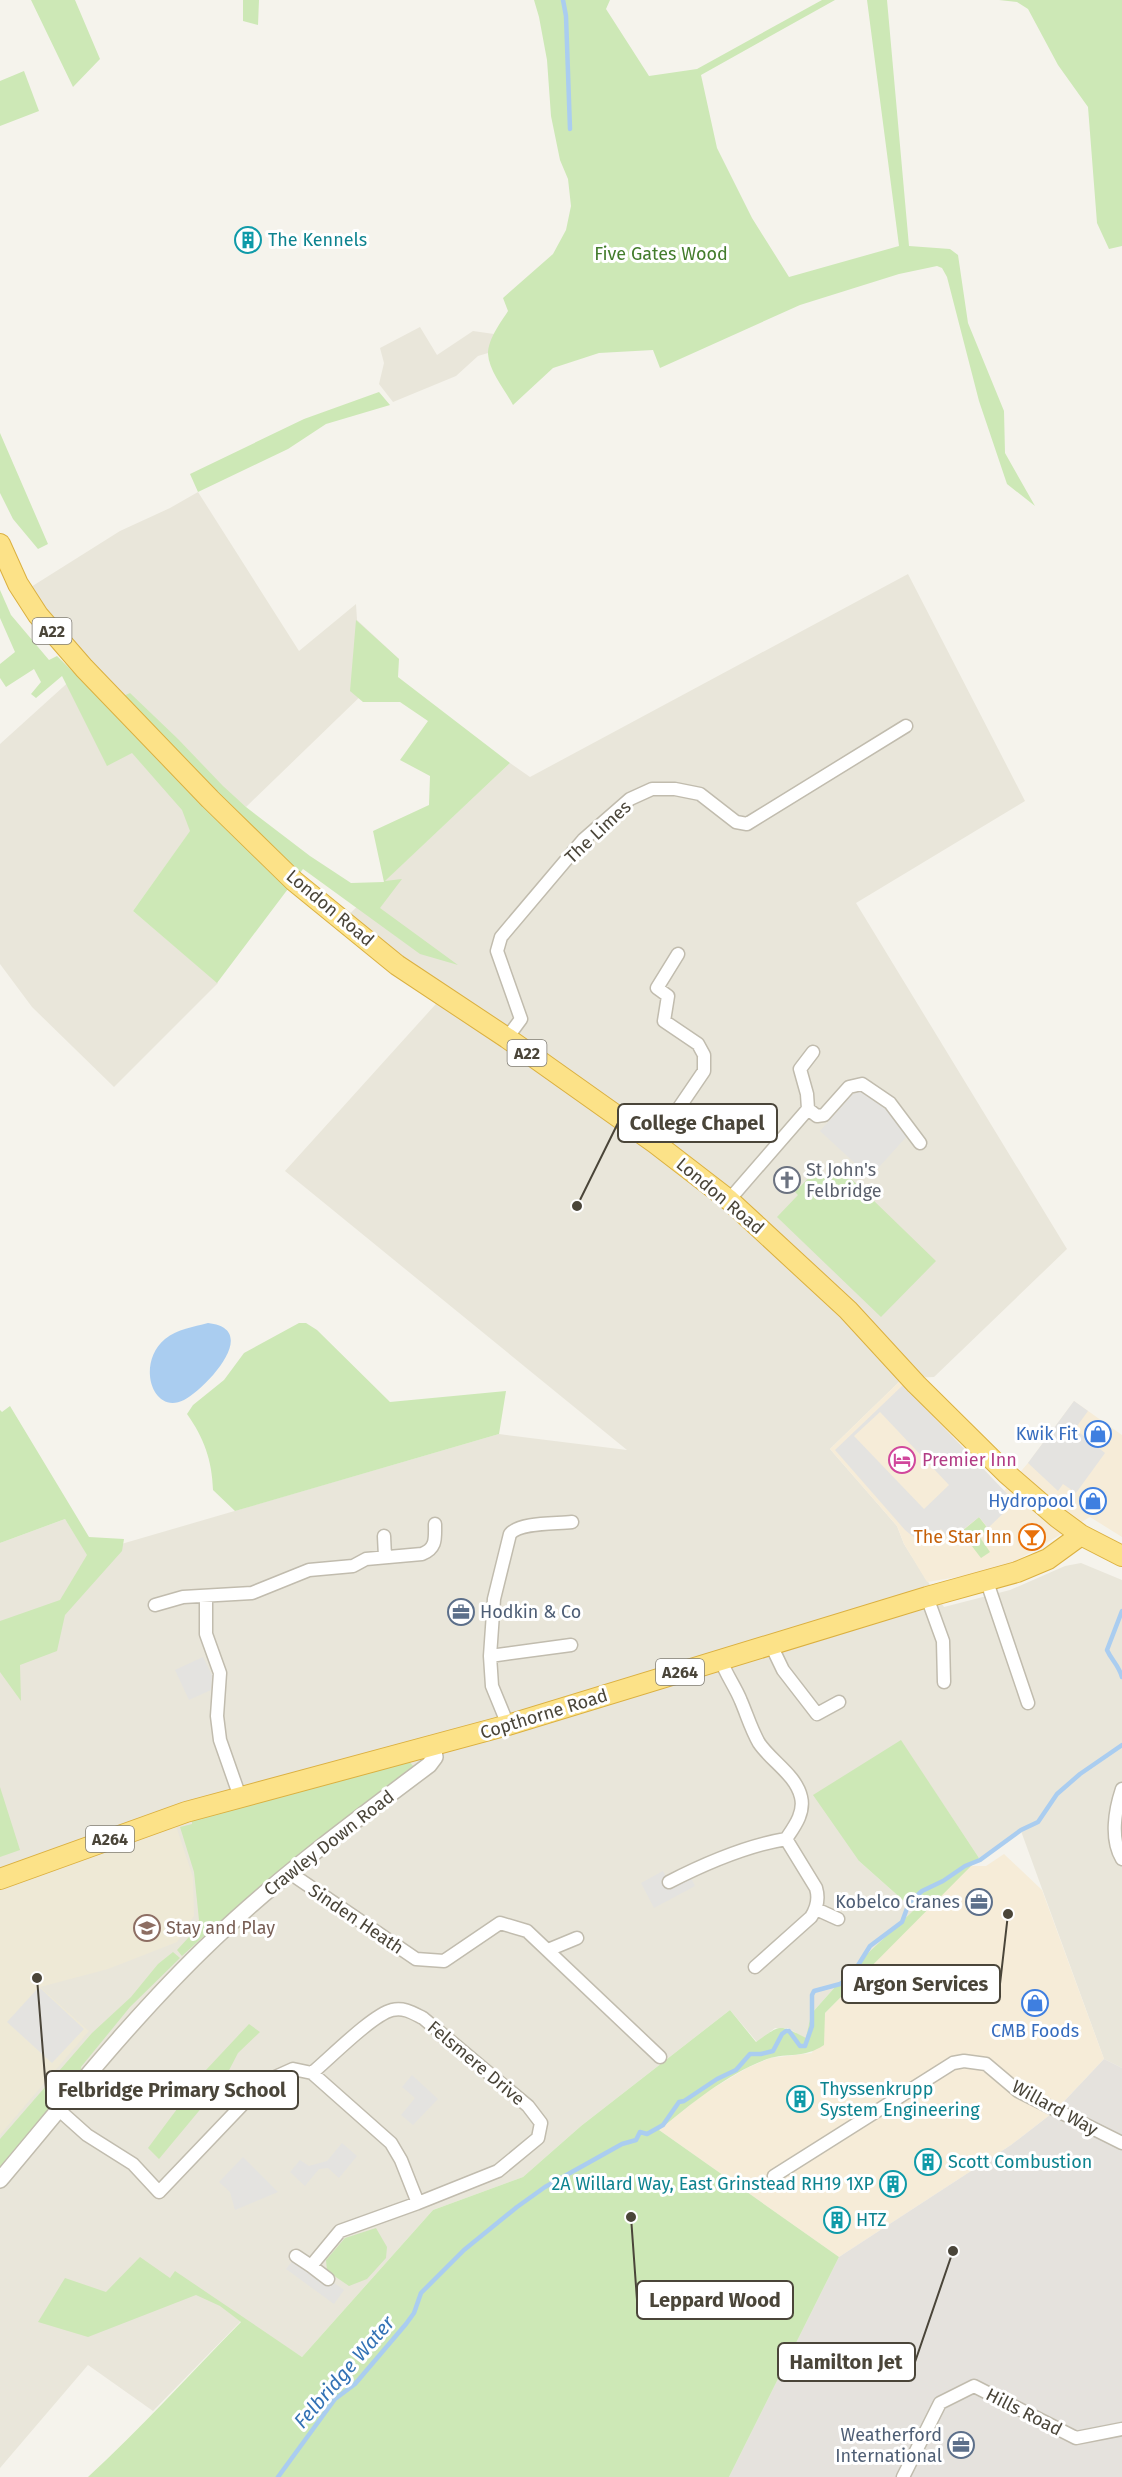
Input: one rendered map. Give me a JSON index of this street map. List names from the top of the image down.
{
  "streets": {
    "highway": [
      "A22",
      "London Road",
      "A264",
      "Copthorne Road"
    ],
    "street": [
      "The Limes",
      "Crawley Down Road",
      "Sinden Heath",
      "Felsmere Drive",
      "Willard Way",
      "Hills Road"
    ]
  },
  "crossings": [
    ["The Limes", "London Road"],
    ["London Road", "Copthorne Road"],
    ["Copthorne Road", "Crawley Down Road"],
    ["Crawley Down Road", "Sinden Heath"]
  ],
  "water": ["Felbridge Water"],
  "parks": ["Five Gates Wood"],
  "places": {
    "building": [
      "The Kennels",
      "Thyssenkrupp System Engineering",
      "Scott Combustion",
      "2A Willard Way, East Grinstead RH19 1XP",
      "HTZ"
    ],
    "church": ["St John's Felbridge"],
    "other": [
      "College Chapel",
      "Argon Services",
      "Felbridge Primary School",
      "Leppard Wood",
      "Hamilton Jet"
    ],
    "shop": ["Kwik Fit", "Hydropool", "CMB Foods"],
    "hotel": ["Premier Inn"],
    "bar": ["The Star Inn"],
    "office": ["Hodkin & Co", "Kobelco Cranes", "Weatherford International"],
    "school or university": ["Stay and Play"]
  }
}
